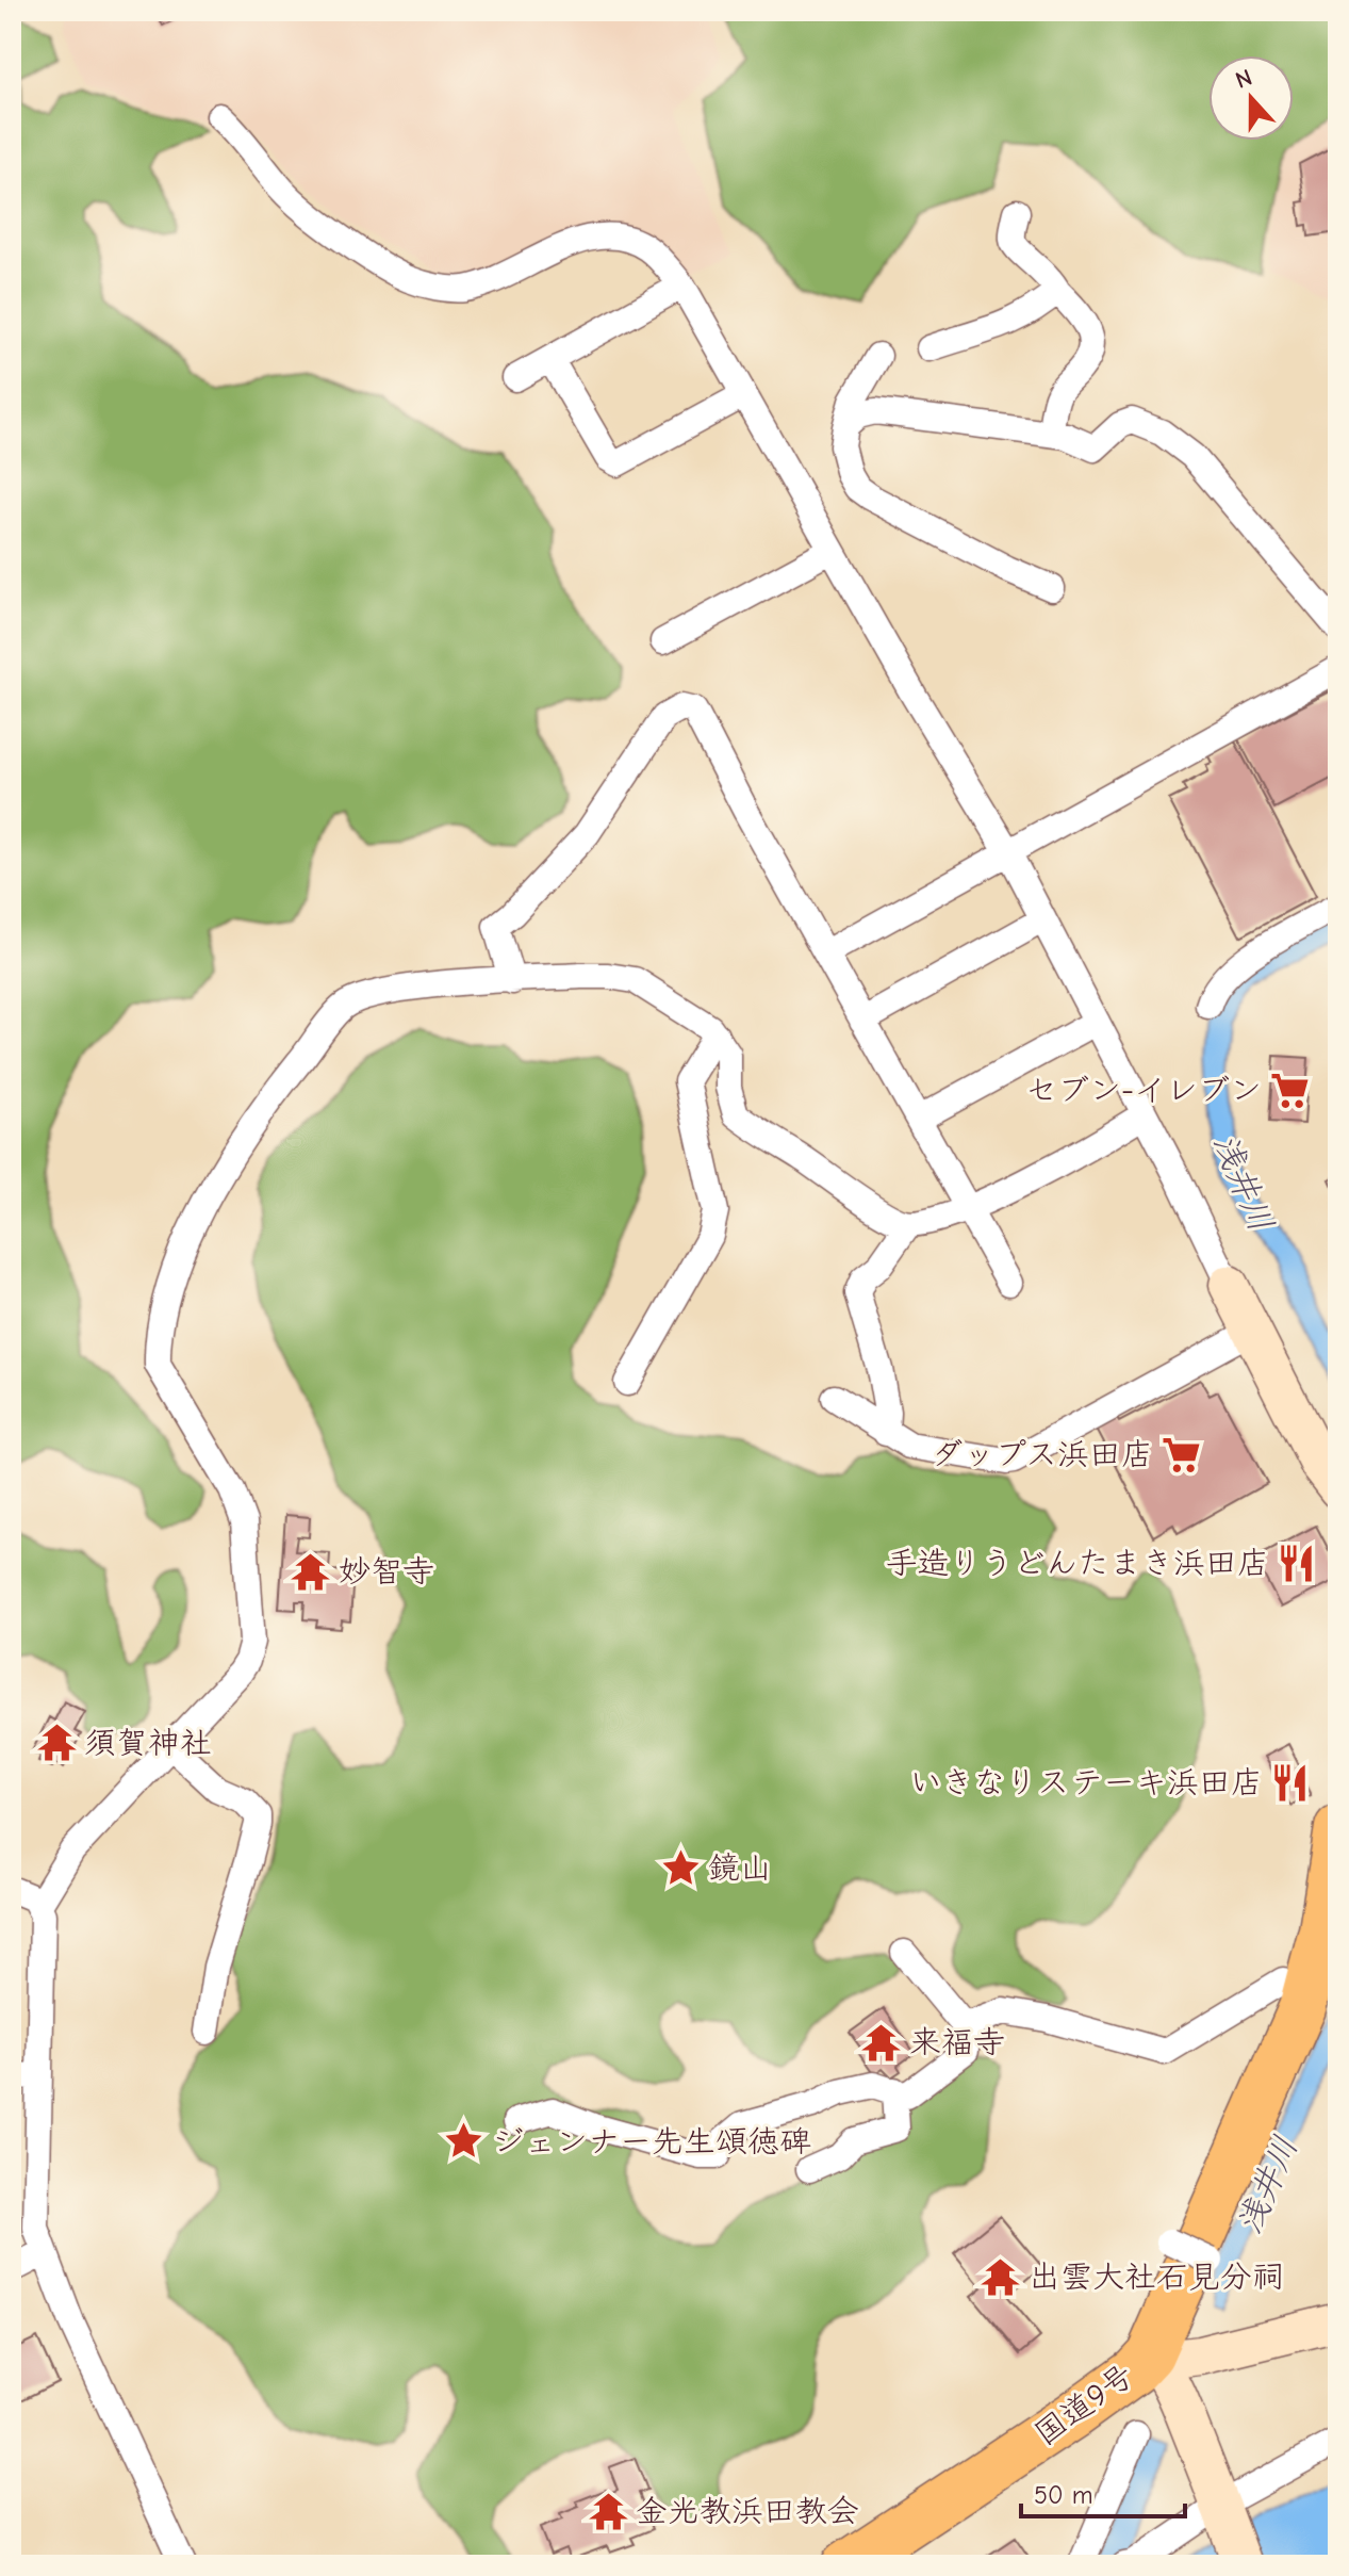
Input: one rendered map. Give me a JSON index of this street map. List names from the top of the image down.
{
  "streets": {
    "highway": ["国道9号"]
  },
  "water": ["浅井川"],
  "places": {
    "supermarket": ["セブン-イレブン", "ダップス浜田店"],
    "restaurant": ["手造りうどんたまき浜田店", "いきなりステーキ浜田店"],
    "temple": [
      "妙智寺",
      "須賀神社",
      "来福寺",
      "出雲大社石見分祠",
      "金光教浜田教会"
    ],
    "place": ["鏡山", "ジェンナー先生頌徳碑"]
  },
  "scale_bar": "50 m",
  "north": "top"
}
